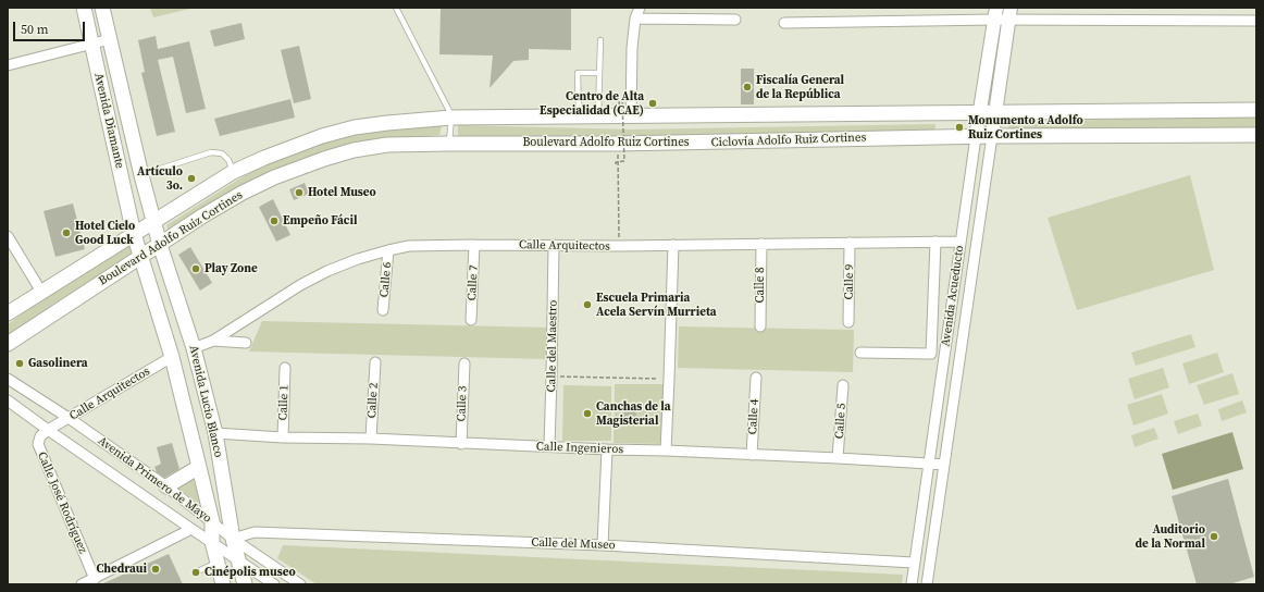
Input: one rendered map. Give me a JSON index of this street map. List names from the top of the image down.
{
  "streets": {
    "main road": ["Avenida Diamante", "Boulevard Adolfo Ruiz Cortines", "Avenida Lucio Blanco"],
    "street": [
      "Calle Arquitectos",
      "Calle 6",
      "Calle 9",
      "Calle 7",
      "Calle 8",
      "Avenida Acueducto",
      "Calle del Maestro",
      "Calle 2",
      "Calle 1",
      "Calle 3",
      "Calle 4",
      "Calle 5",
      "Calle Ingenieros",
      "Avenida Primero de Mayo",
      "Calle José Rodríguez",
      "Calle del Museo"
    ]
  },
  "crossings": [
    ["Avenida Diamante", "Boulevard Adolfo Ruiz Cortines"],
    ["Avenida Diamante", "Avenida Lucio Blanco"],
    ["Boulevard Adolfo Ruiz Cortines", "Avenida Acueducto"],
    ["Boulevard Adolfo Ruiz Cortines", "Avenida Lucio Blanco"],
    ["Calle Arquitectos", "Calle 6"],
    ["Calle Arquitectos", "Calle 9"],
    ["Calle Arquitectos", "Calle 7"],
    ["Calle Arquitectos", "Calle 8"],
    ["Calle Arquitectos", "Avenida Acueducto"],
    ["Calle Arquitectos", "Calle del Maestro"],
    ["Calle Arquitectos", "Avenida Lucio Blanco"],
    ["Calle Arquitectos", "Avenida Primero de Mayo"],
    ["Calle Arquitectos", "Calle José Rodríguez"],
    ["Avenida Acueducto", "Calle Ingenieros"],
    ["Avenida Acueducto", "Calle del Museo"],
    ["Calle del Maestro", "Calle Ingenieros"],
    ["Calle 2", "Calle Ingenieros"],
    ["Avenida Lucio Blanco", "Calle Ingenieros"],
    ["Avenida Lucio Blanco", "Avenida Primero de Mayo"],
    ["Avenida Lucio Blanco", "Calle del Museo"],
    ["Calle 1", "Calle Ingenieros"],
    ["Calle 3", "Calle Ingenieros"],
    ["Calle 4", "Calle Ingenieros"],
    ["Calle 5", "Calle Ingenieros"],
    ["Avenida Primero de Mayo", "Calle José Rodríguez"],
    ["Avenida Primero de Mayo", "Calle del Museo"]
  ],
  "places": [
    "Fiscalía General de la República",
    "Centro de Alta Especialidad (CAE)",
    "Monumento a Adolfo Ruiz Cortines",
    "Artículo 3o.",
    "Hotel Museo",
    "Empeño Fácil",
    "Hotel Cielo Good Luck",
    "Play Zone",
    "Escuela Primaria Acela Servín Murrieta",
    "Gasolinera",
    "Canchas de la Magisterial",
    "Auditorio de la Normal",
    "Chedraui",
    "Cinépolis museo"
  ],
  "scale_bar": "50 m"
}
